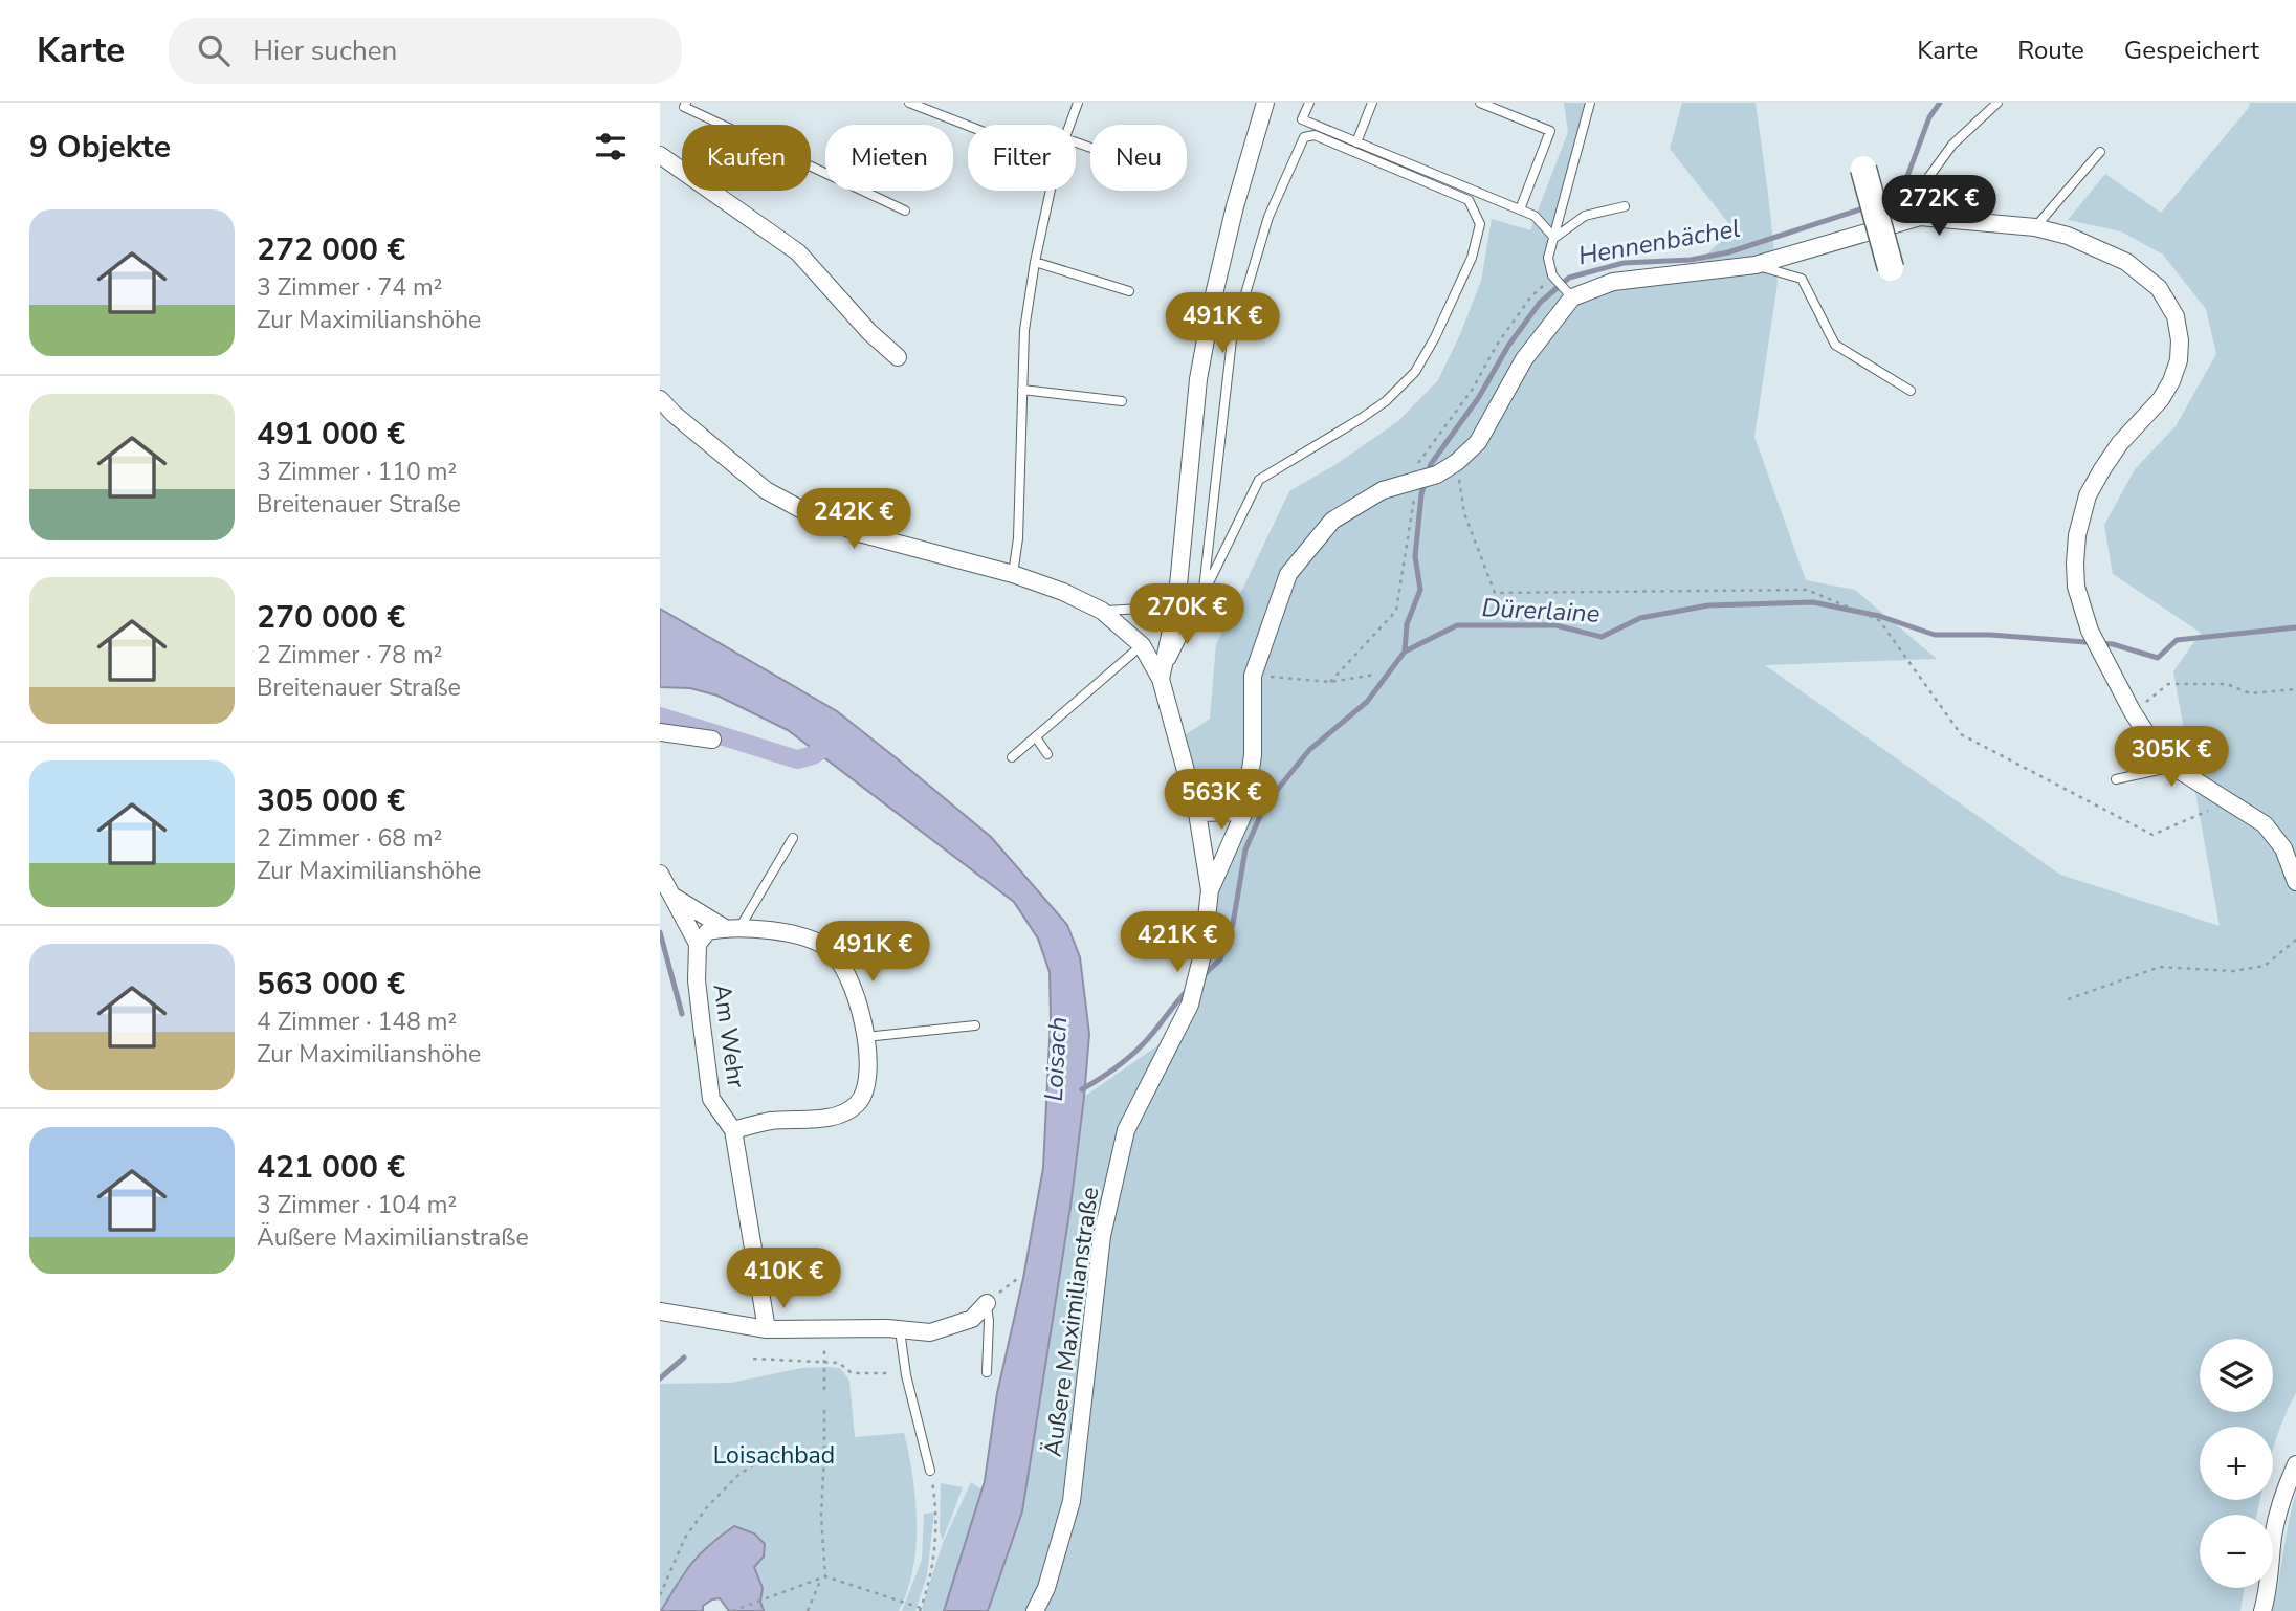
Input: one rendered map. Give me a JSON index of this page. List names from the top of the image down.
{
  "streets": {
    "street": ["Am Wehr", "Äußere Maximilianstraße"]
  },
  "water": ["Hennenbächel", "Dürerlaine", "Loisach"],
  "parks": ["Loisachbad"],
  "page": {
    "header": "Karte",
    "search": "Hier suchen",
    "nav": ["Karte", "Route", "Gespeichert"],
    "heading": "9 Objekte",
    "chip": [
      "Kaufen",
      "Mieten",
      "Filter",
      "Neu"
    ],
    "price": [
      "272K €",
      "491K €",
      "242K €",
      "270K €",
      "305K €",
      "563K €",
      "421K €",
      "491K €",
      "410K €"
    ],
    "list": [
      {
        "name": "272 000 €",
        "note": "3 Zimmer · 74 m² · Zur Maximilianshöhe"
      },
      {
        "name": "491 000 €",
        "note": "3 Zimmer · 110 m² · Breitenauer Straße"
      },
      {
        "name": "270 000 €",
        "note": "2 Zimmer · 78 m² · Breitenauer Straße"
      },
      {
        "name": "305 000 €",
        "note": "2 Zimmer · 68 m² · Zur Maximilianshöhe"
      },
      {
        "name": "563 000 €",
        "note": "4 Zimmer · 148 m² · Zur Maximilianshöhe"
      },
      {
        "name": "421 000 €",
        "note": "3 Zimmer · 104 m² · Äußere Maximilianstraße"
      }
    ],
    "map_buttons": ["+", "−"]
  }
}
